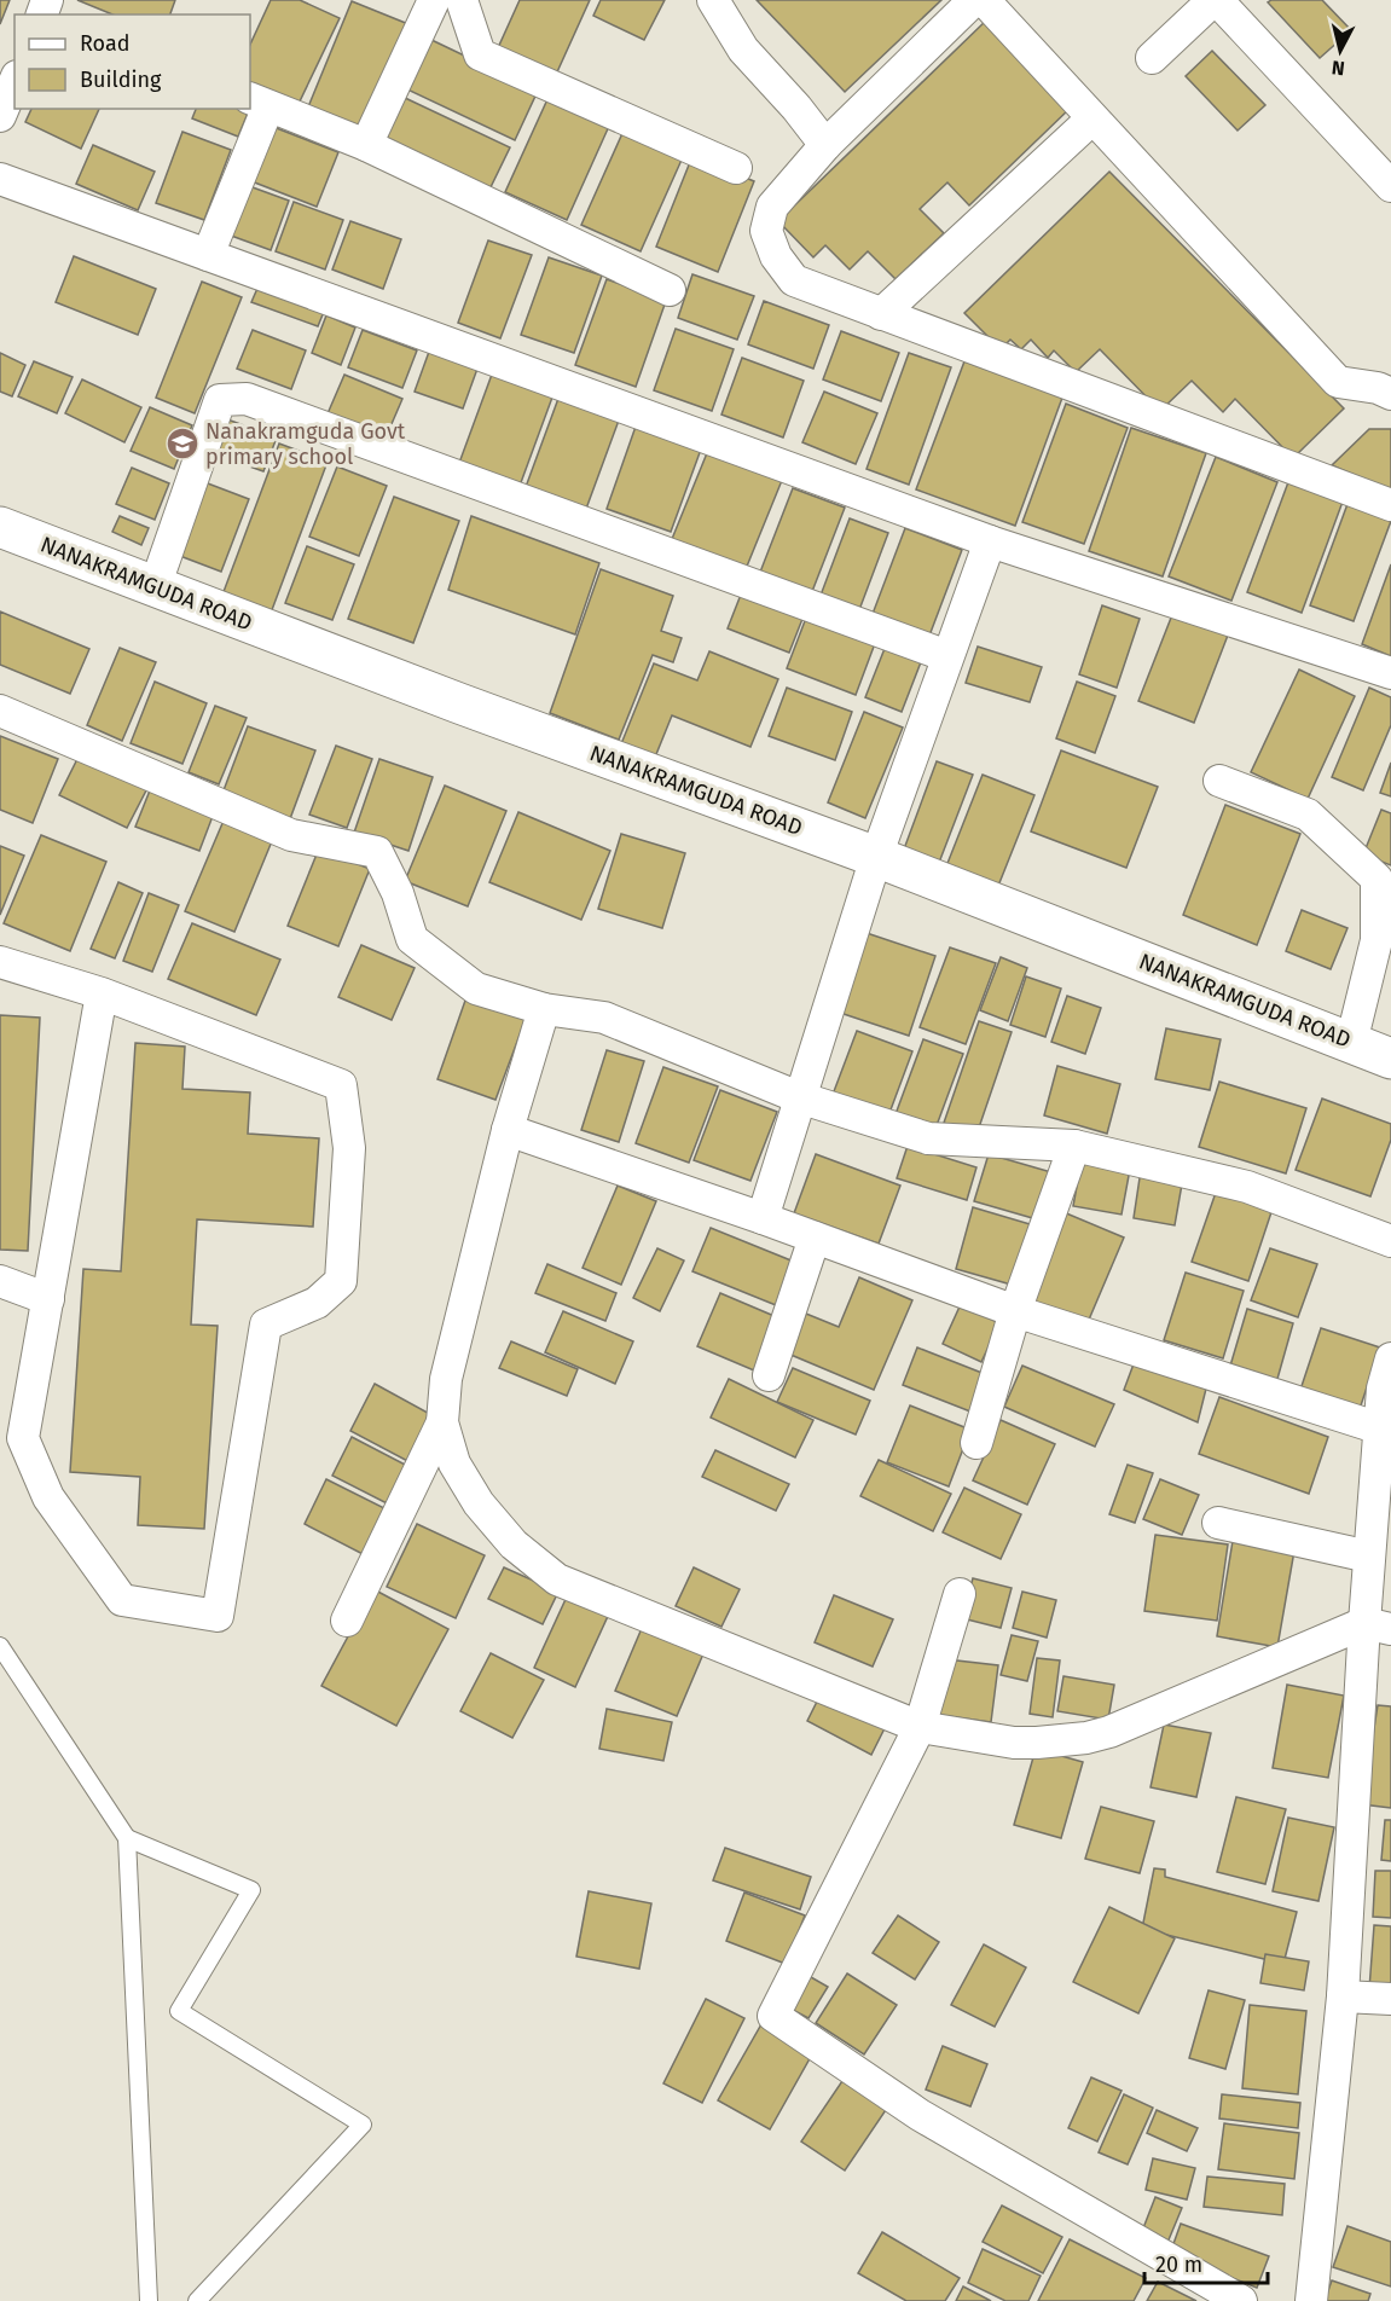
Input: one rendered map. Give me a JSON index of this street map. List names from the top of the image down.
{
  "streets": {
    "main road": ["NANAKRAMGUDA ROAD"]
  },
  "places": {
    "school or university": ["Nanakramguda Govt primary school"]
  },
  "legend": ["Road", "Building"],
  "scale_bar": "20 m",
  "north": "bottom"
}
